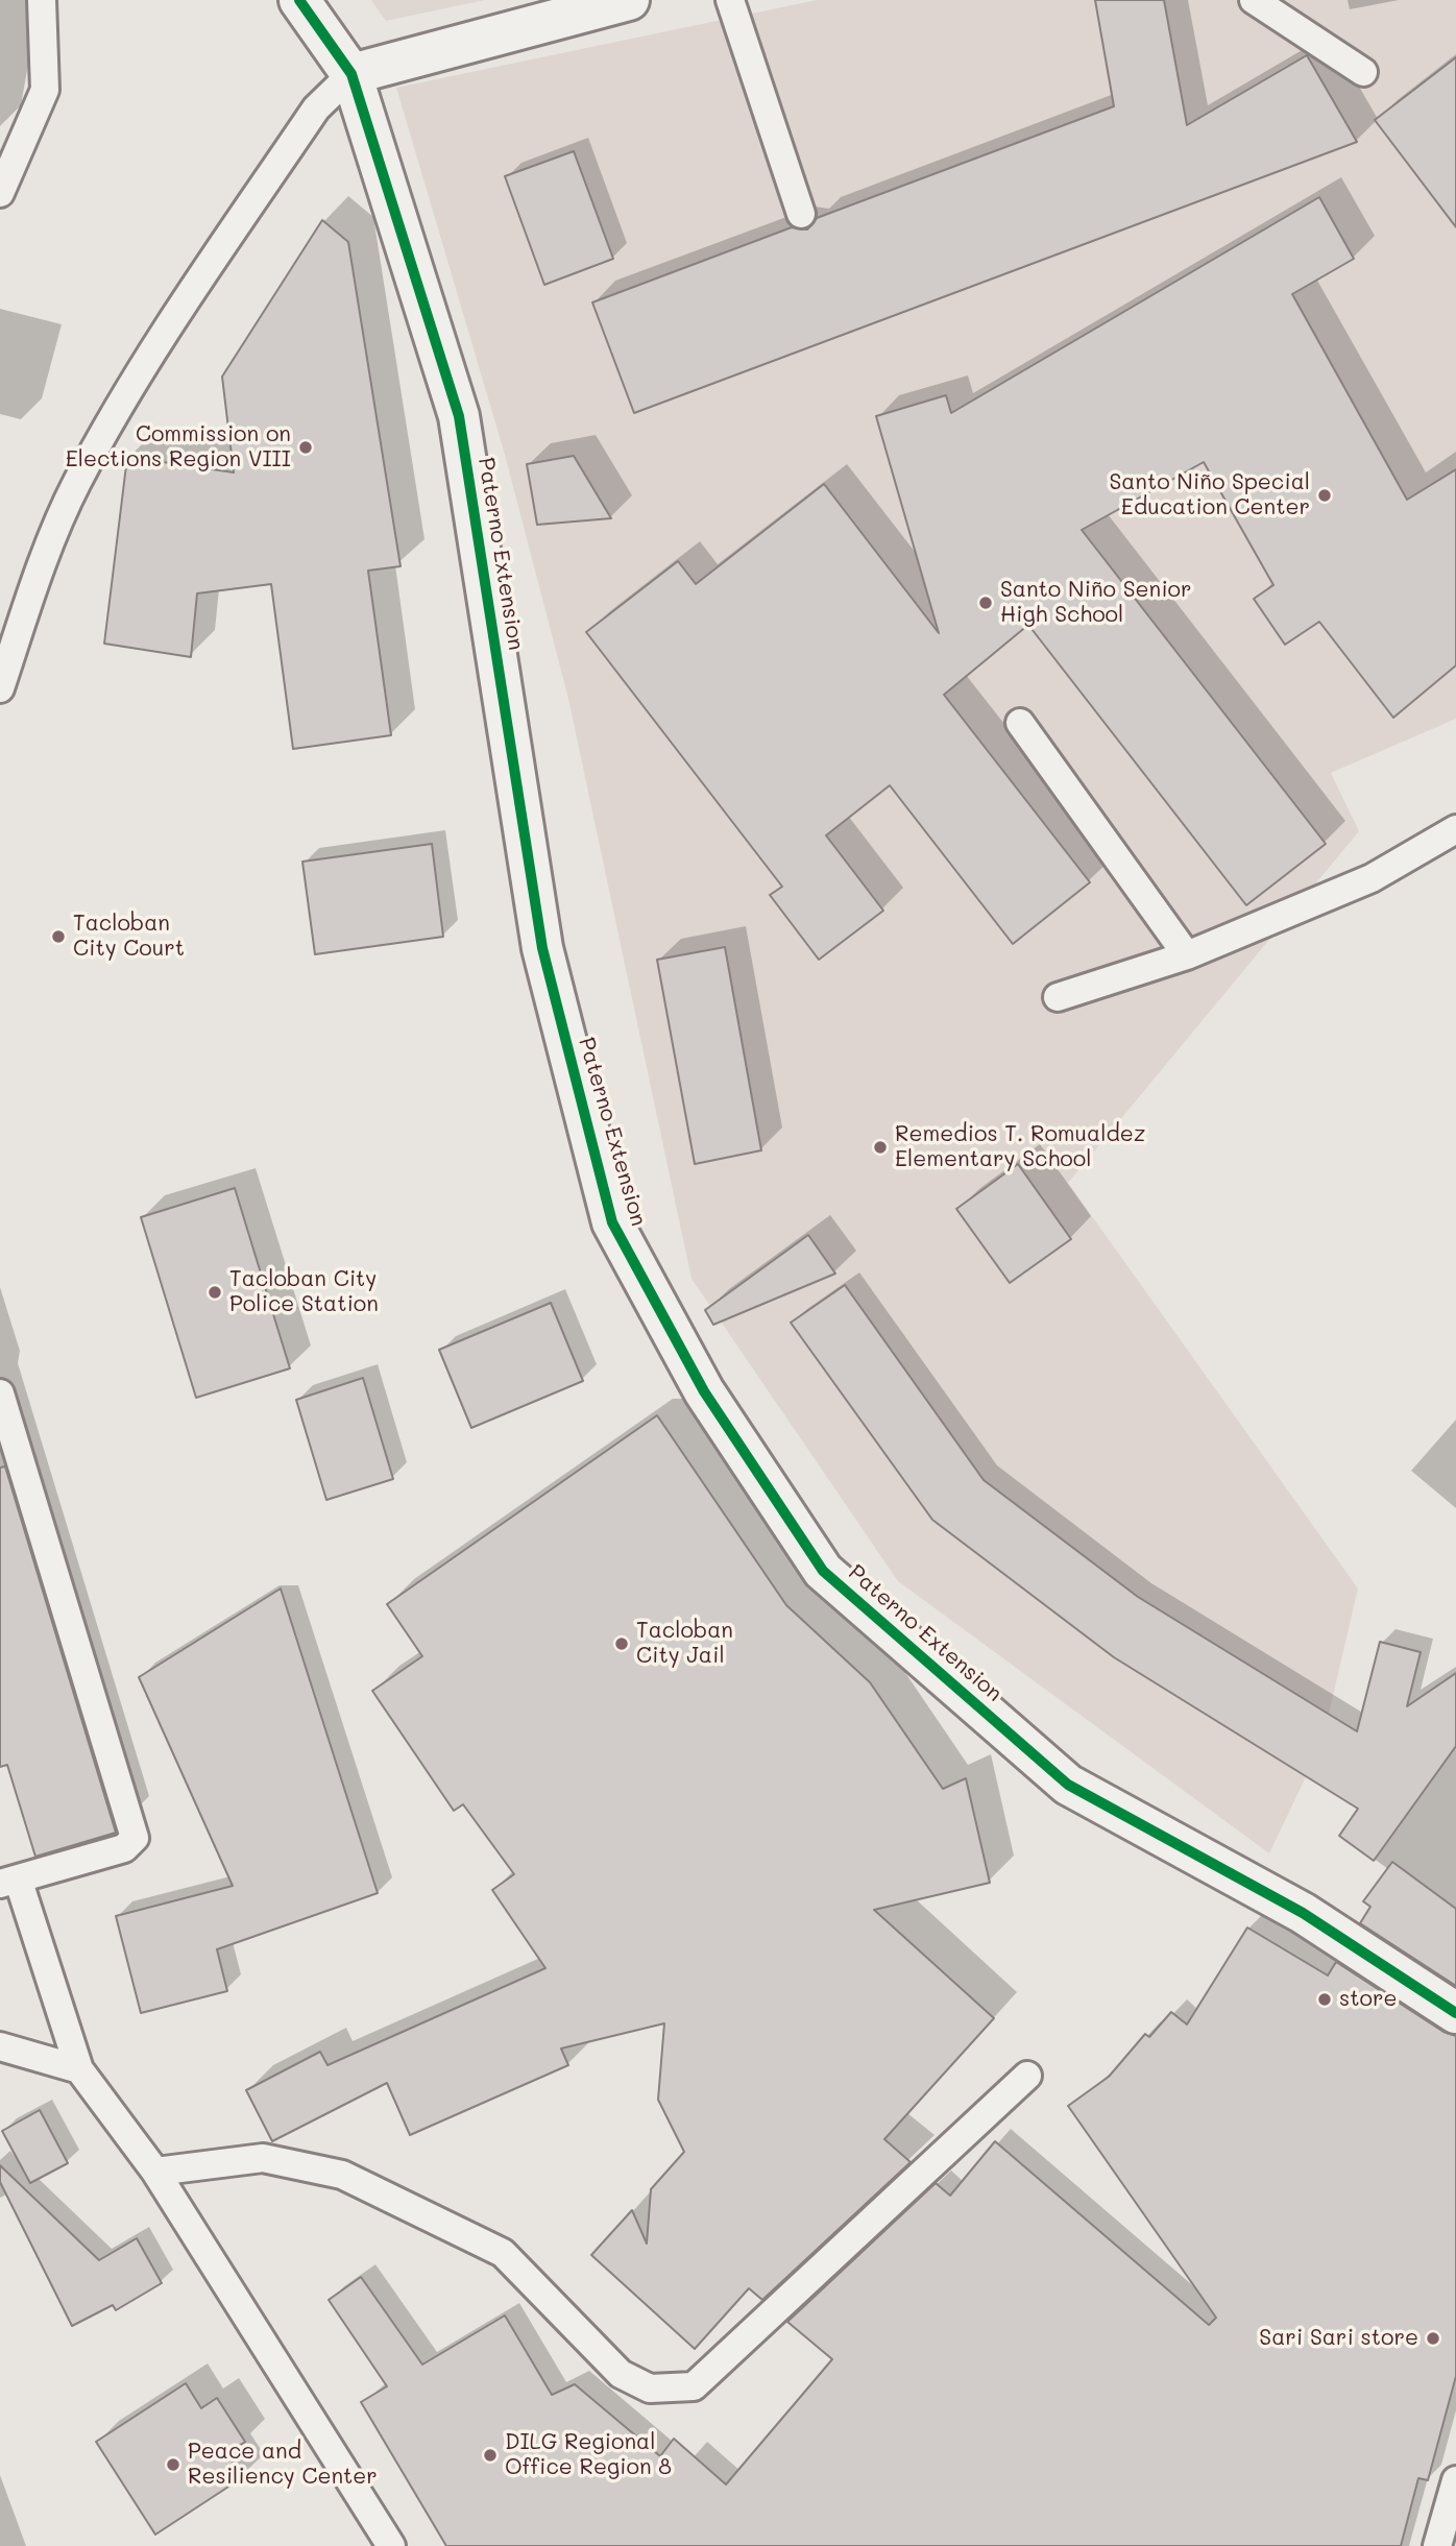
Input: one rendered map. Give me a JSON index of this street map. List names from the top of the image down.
{
  "streets": {
    "street": ["Paterno Extension"]
  },
  "places": [
    "Commission on Elections Region VIII",
    "Santo Niño Special Education Center",
    "Santo Niño Senior High School",
    "Tacloban City Court",
    "Remedios T. Romualdez Elementary School",
    "Tacloban City Police Station",
    "Tacloban City Jail",
    "store",
    "Sari Sari store",
    "DILG Regional Office Region 8",
    "Peace and Resiliency Center"
  ]
}
